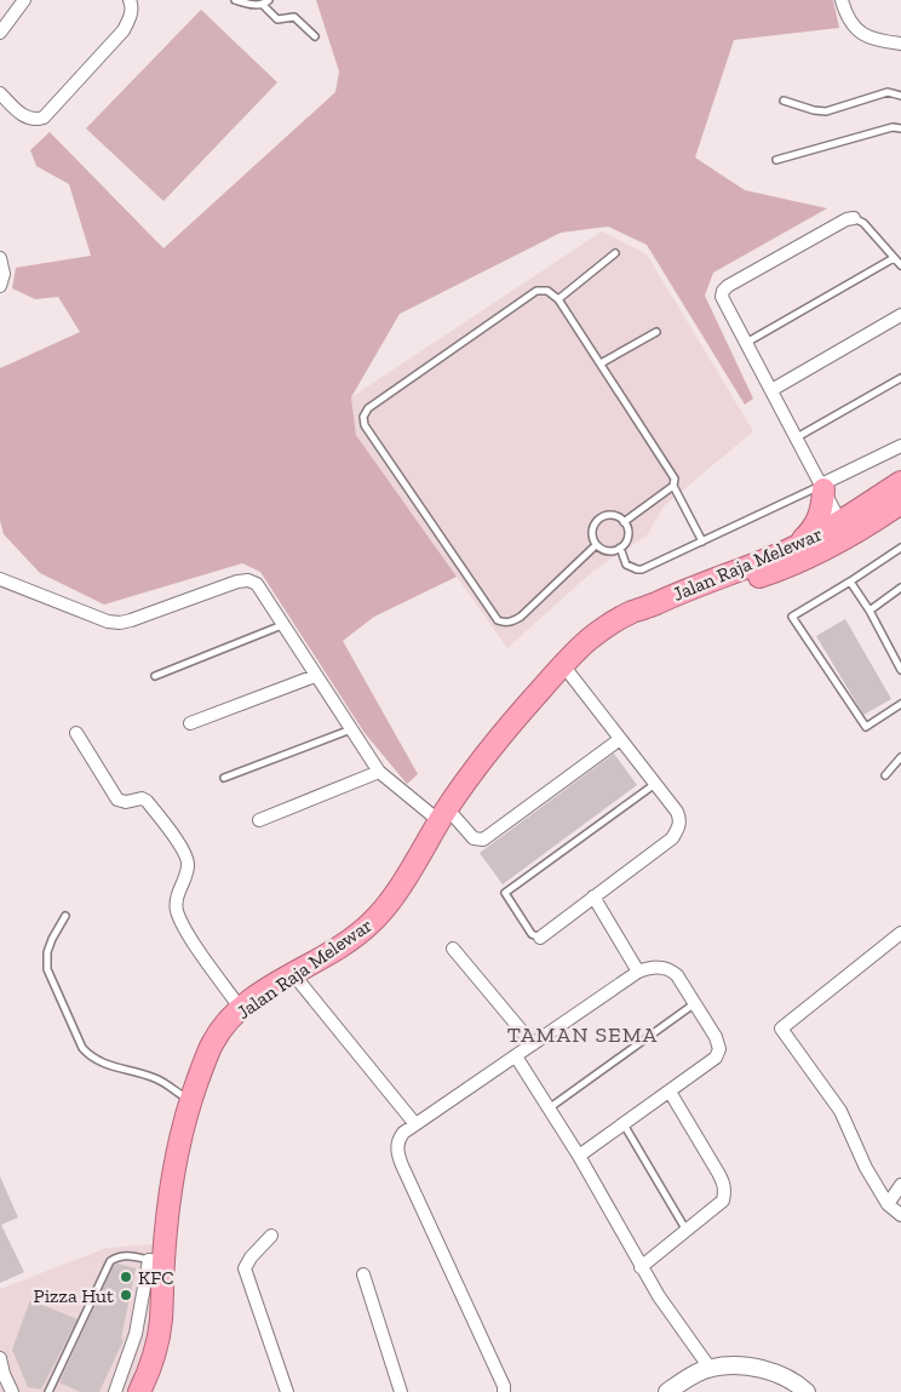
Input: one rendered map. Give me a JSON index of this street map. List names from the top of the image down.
{
  "streets": {
    "highway": ["Jalan Raja Melewar"]
  },
  "districts": ["TAMAN SEMA"],
  "places": ["KFC", "Pizza Hut"]
}
